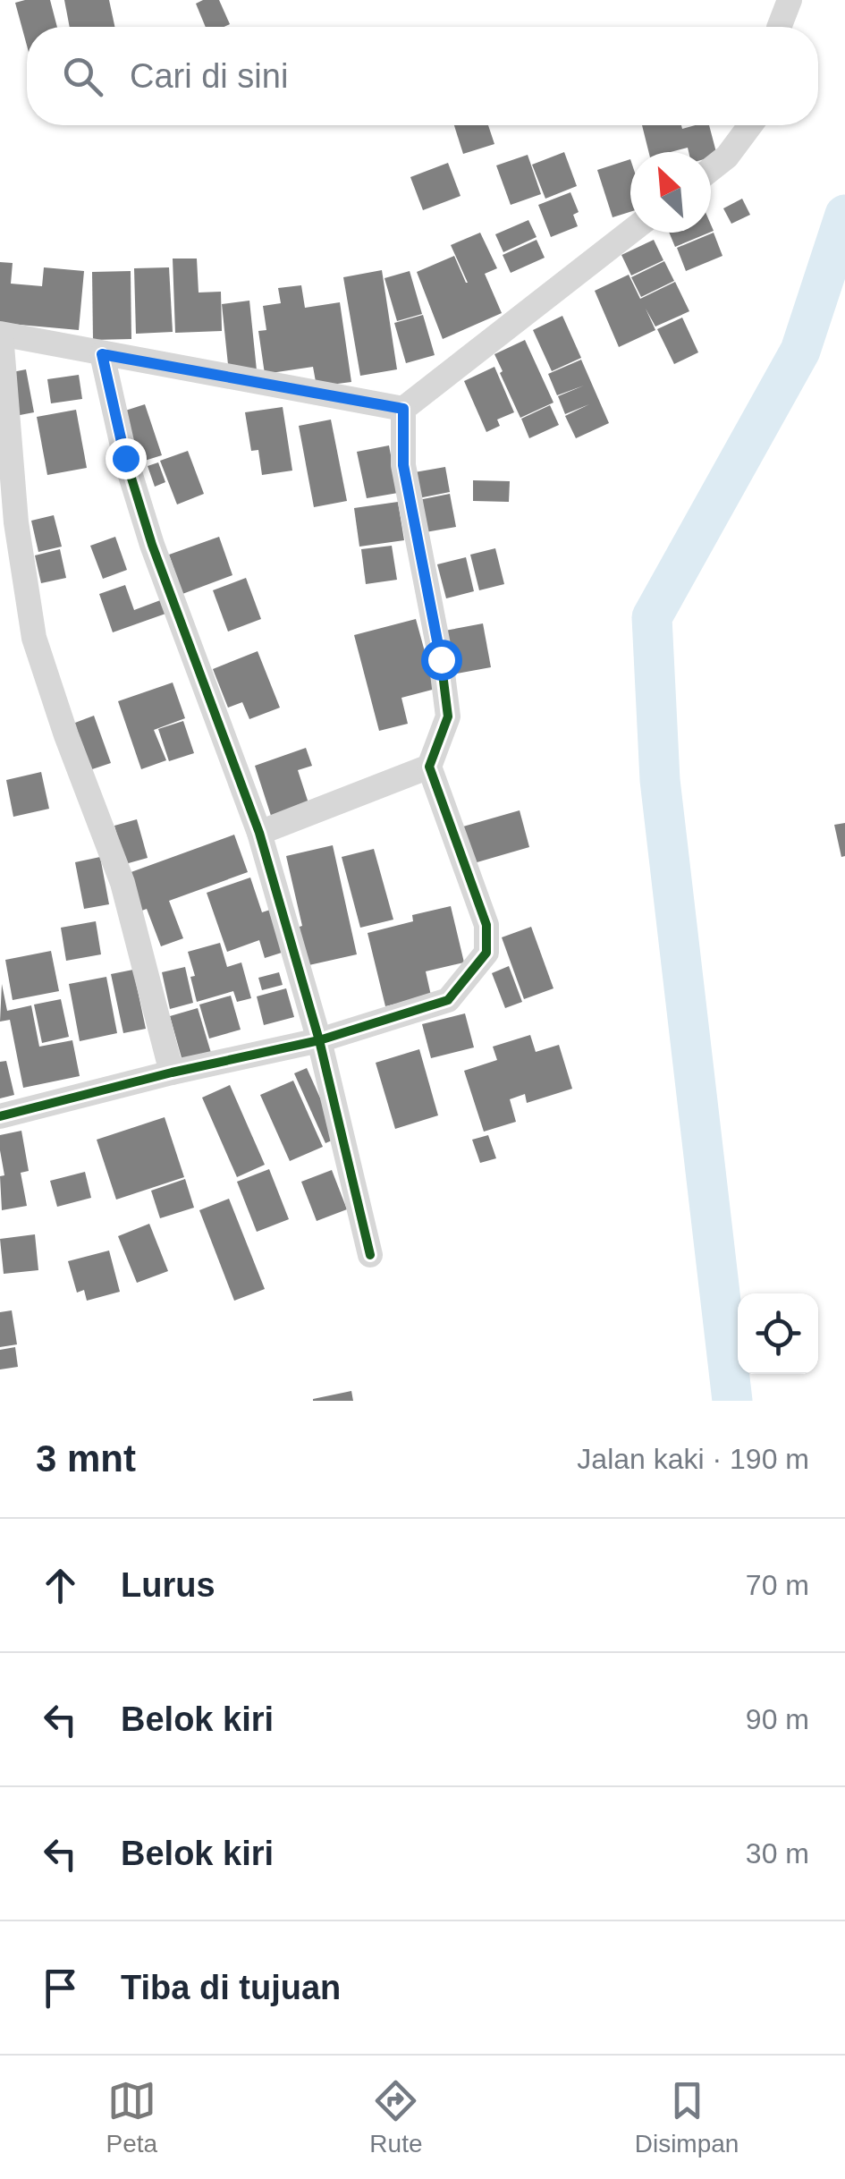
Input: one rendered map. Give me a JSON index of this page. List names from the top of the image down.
{
  "north": "top left",
  "page": {
    "search": "Cari di sini",
    "heading": ["3 mnt", "Jalan kaki · 190 m"],
    "list": [
      ["Lurus", "70 m"],
      ["Belok kiri", "90 m"],
      ["Belok kiri", "30 m"],
      "Tiba di tujuan"
    ],
    "nav": ["Peta", "Rute", "Disimpan"]
  }
}
